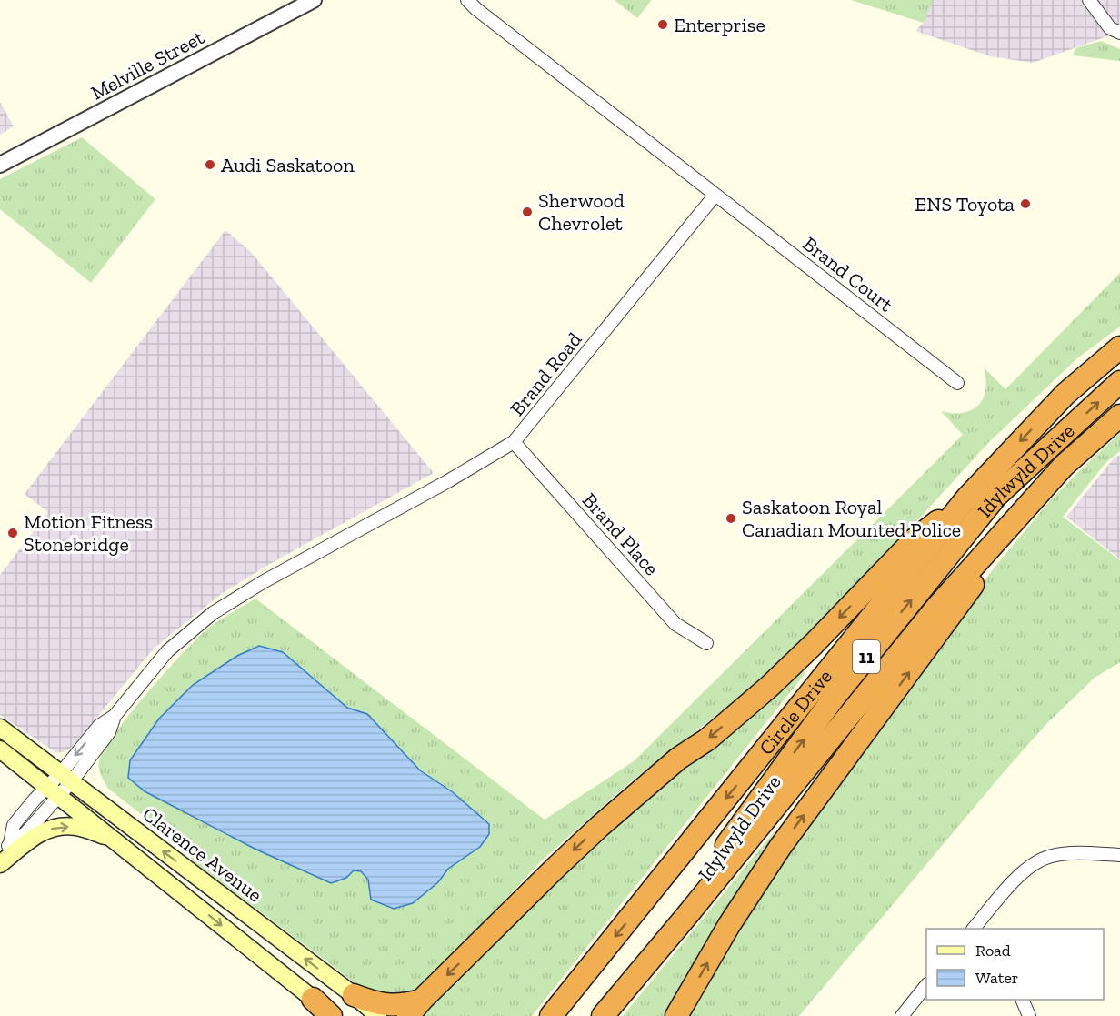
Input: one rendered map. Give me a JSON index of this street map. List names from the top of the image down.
{
  "streets": {
    "highway": ["Idylwyld Drive", "11", "Circle Drive"],
    "main road": ["Clarence Avenue"],
    "street": [
      "Melville Street",
      "Brand Court",
      "Brand Road",
      "Brand Place"
    ]
  },
  "crossings": [
    ["Brand Court", "Brand Road"],
    ["Brand Road", "Brand Place"],
    ["Brand Road", "Clarence Avenue"],
    ["Idylwyld Drive", "11"]
  ],
  "places": [
    "Enterprise",
    "Audi Saskatoon",
    "ENS Toyota",
    "Sherwood Chevrolet",
    "Saskatoon Royal Canadian Mounted Police",
    "Motion Fitness Stonebridge"
  ],
  "legend": ["Road", "Water"]
}
